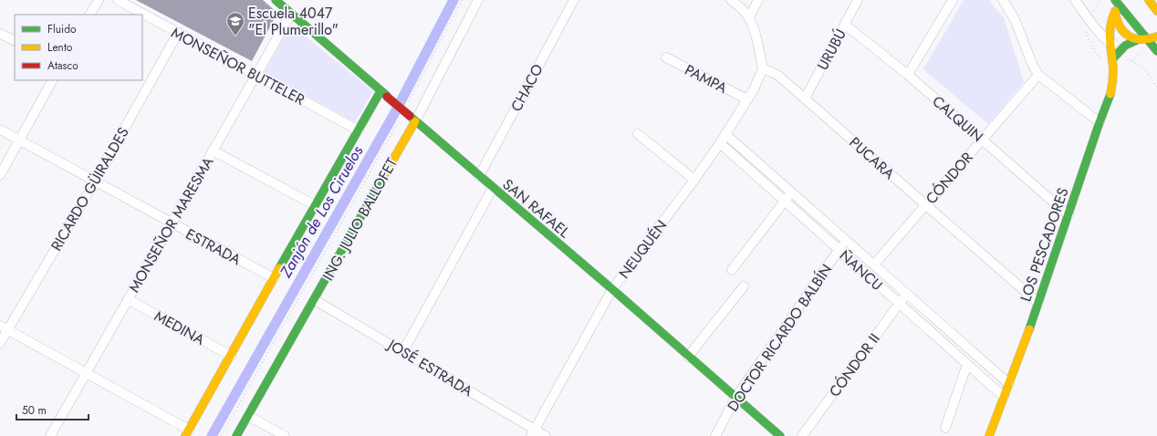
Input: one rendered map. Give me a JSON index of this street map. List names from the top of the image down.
{
  "streets": {
    "main road": ["SAN RAFAEL", "ING. JULIO BALLOFET", "LOS PESCADORES"],
    "street": [
      "URUBÚ",
      "MONSEÑOR BUTTELER",
      "PAMPA",
      "CHACO",
      "CALQUIN",
      "PUCARA",
      "CÓNDOR",
      "RICARDO GÜIRALDES",
      "MONSEÑOR MARESMA",
      "ESTRADA",
      "NEUQUÉN",
      "ÑANCU",
      "MEDINA",
      "DOCTOR RICARDO BALBÍN",
      "CÓNDOR II",
      "JOSÉ ESTRADA"
    ]
  },
  "crossings": [
    ["URUBÚ", "CALQUIN"],
    ["URUBÚ", "PUCARA"],
    ["MONSEÑOR BUTTELER", "RICARDO GÜIRALDES"],
    ["MONSEÑOR BUTTELER", "MONSEÑOR MARESMA"],
    ["PAMPA", "NEUQUÉN"],
    ["CHACO", "SAN RAFAEL"],
    ["CALQUIN", "CÓNDOR"],
    ["CALQUIN", "LOS PESCADORES"],
    ["PUCARA", "CÓNDOR"],
    ["PUCARA", "LOS PESCADORES"],
    ["PUCARA", "NEUQUÉN"],
    ["CÓNDOR", "ÑANCU"],
    ["RICARDO GÜIRALDES", "ESTRADA"],
    ["SAN RAFAEL", "ING. JULIO BALLOFET"],
    ["SAN RAFAEL", "MONSEÑOR MARESMA"],
    ["SAN RAFAEL", "NEUQUÉN"],
    ["SAN RAFAEL", "DOCTOR RICARDO BALBÍN"],
    ["ING. JULIO BALLOFET", "JOSÉ ESTRADA"],
    ["MONSEÑOR MARESMA", "ESTRADA"],
    ["MONSEÑOR MARESMA", "MEDINA"],
    ["LOS PESCADORES", "ÑANCU"],
    ["NEUQUÉN", "ÑANCU"],
    ["NEUQUÉN", "JOSÉ ESTRADA"],
    ["ÑANCU", "DOCTOR RICARDO BALBÍN"],
    ["ÑANCU", "CÓNDOR II"]
  ],
  "water": ["Zanjón de Los Ciruelos"],
  "places": {
    "school or university": ["Escuela 4047 \"El Plumerillo\""]
  },
  "legend": ["Fluido", "Lento", "Atasco"],
  "scale_bar": "50 m"
}
